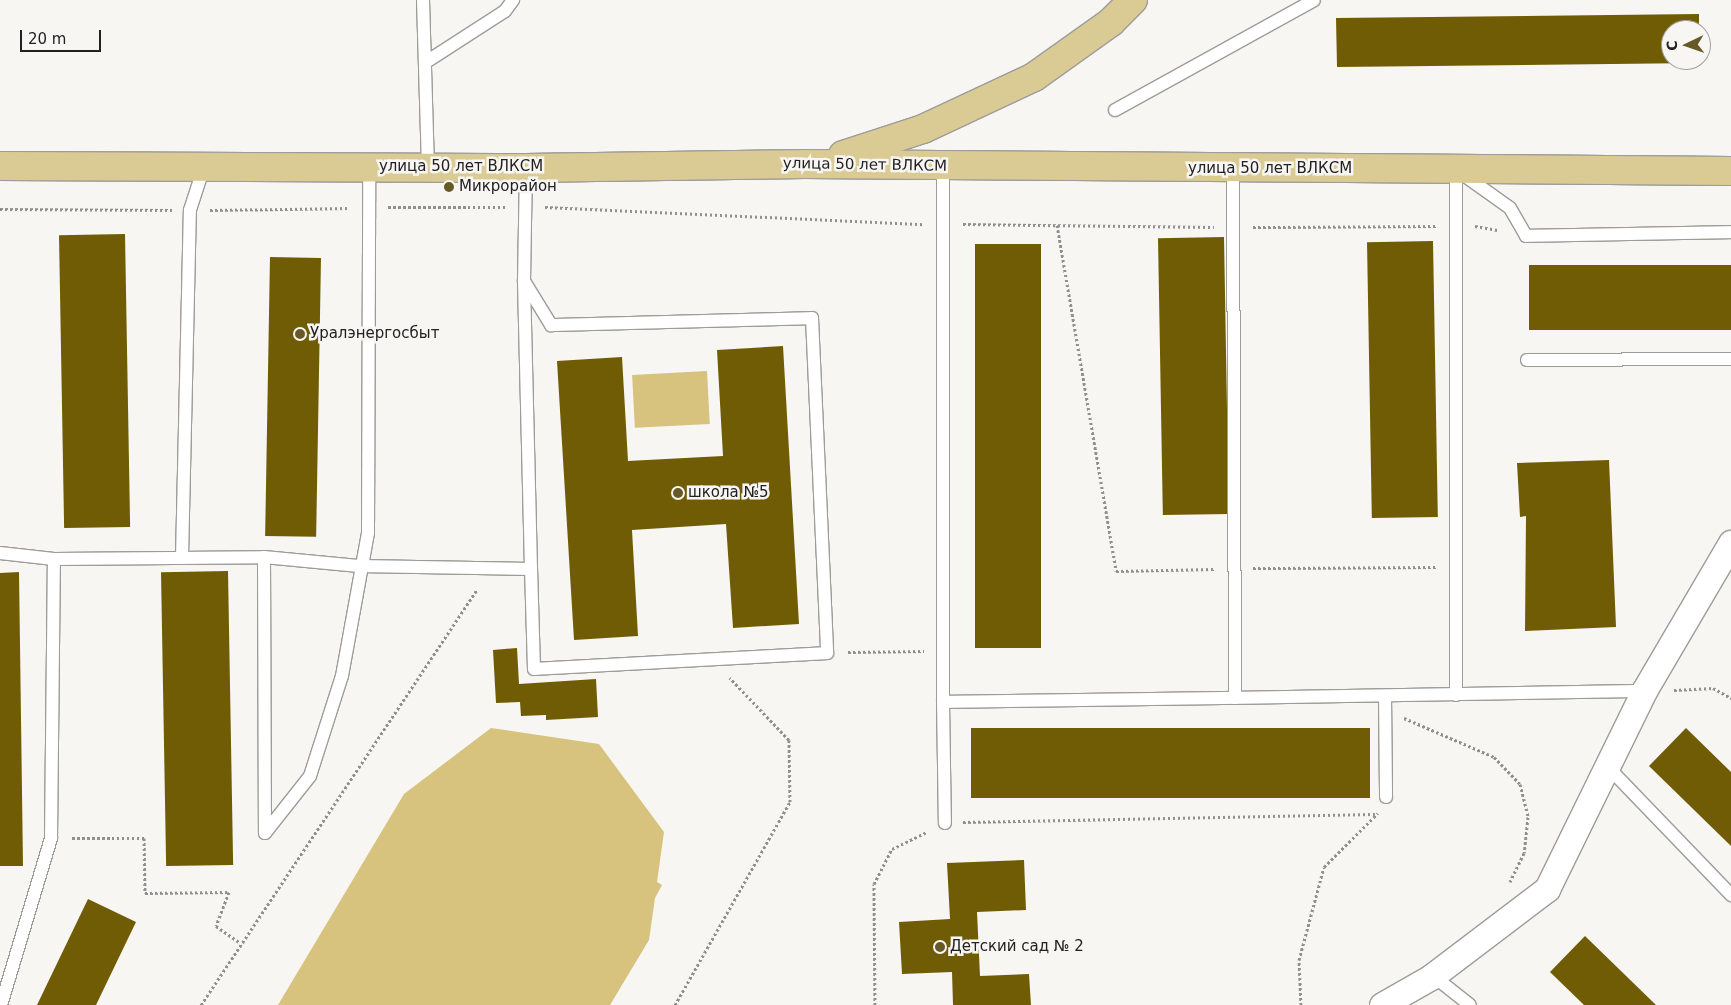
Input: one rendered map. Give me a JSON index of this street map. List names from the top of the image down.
{
  "streets": {
    "main road": ["улица 50 лет ВЛКСМ"]
  },
  "places": [
    "Микрорайон",
    "Уралэнергосбыт",
    "школа №5",
    "Детский сад № 2"
  ],
  "scale_bar": "20 m",
  "north": "left"
}
